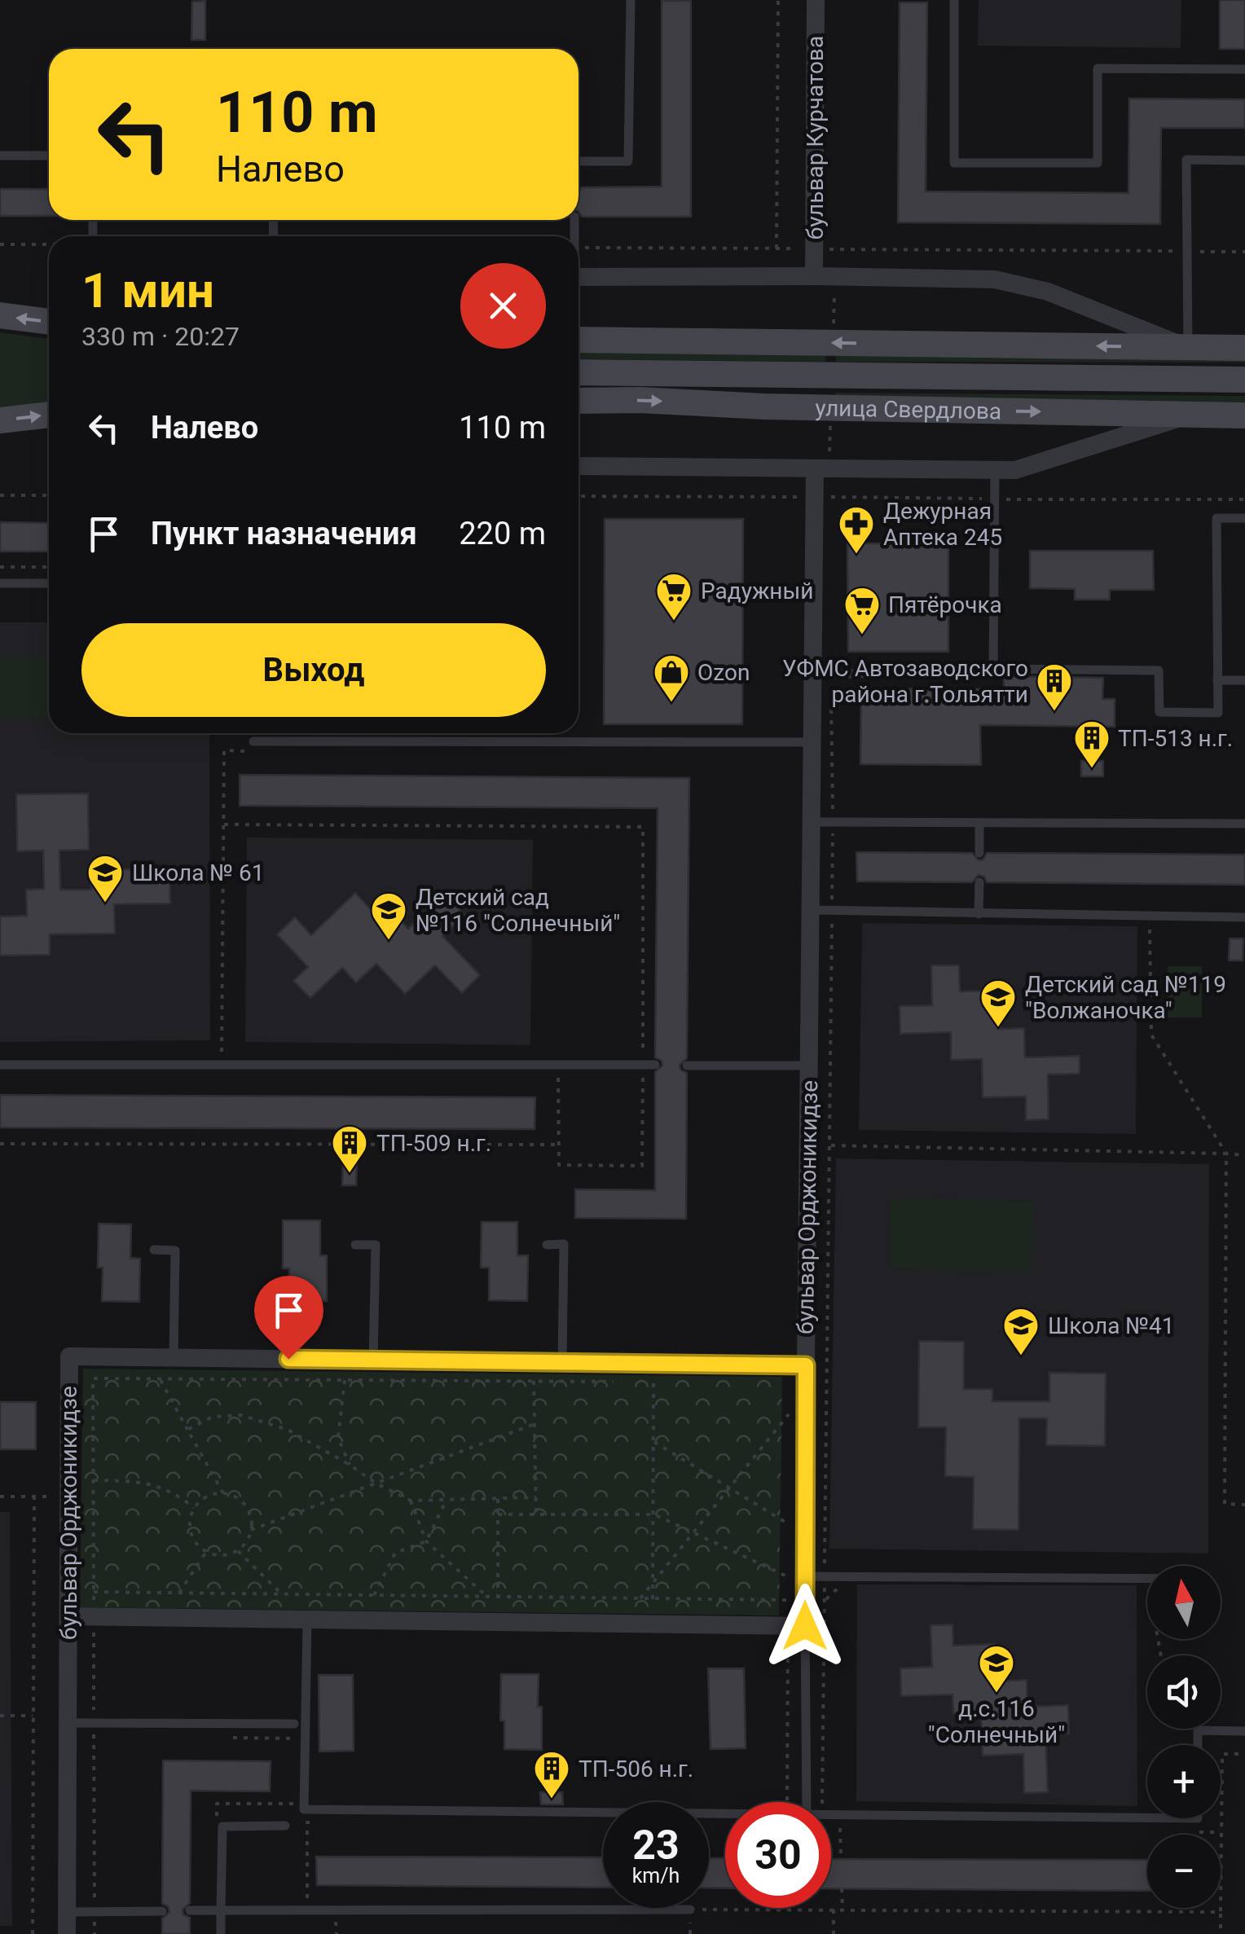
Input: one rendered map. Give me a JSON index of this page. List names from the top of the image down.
{
  "streets": {
    "main road": ["улица Свердлова"],
    "street": ["бульвар Курчатова", "бульвар Орджоникидзе"]
  },
  "places": {
    "pharmacy": ["Дежурная Аптека 245"],
    "supermarket": ["Радужный", "Пятёрочка"],
    "shop": ["Ozon"],
    "building": [
      "УФМС Автозаводского района г.Тольятти",
      "ТП-513 н.г.",
      "ТП-509 н.г.",
      "ТП-506 н.г."
    ],
    "school or university": [
      "Школа № 61",
      "Детский сад №116 \"Солнечный\"",
      "Детский сад №119 \"Волжаночка\"",
      "Школа №41",
      "д.с.116 \"Солнечный\""
    ]
  },
  "north": "top",
  "page": {
    "turn": ["110 m", "Налево"],
    "heading": ["1 мин", "330 m · 20:27"],
    "list": [
      {
        "name": "Налево",
        "value": "110 m"
      },
      {
        "name": "Пункт назначения",
        "value": "220 m"
      }
    ],
    "buttons": "Выход",
    "map_buttons": ["+", "−"],
    "speed": "23 km/h",
    "limit": "30"
  }
}
